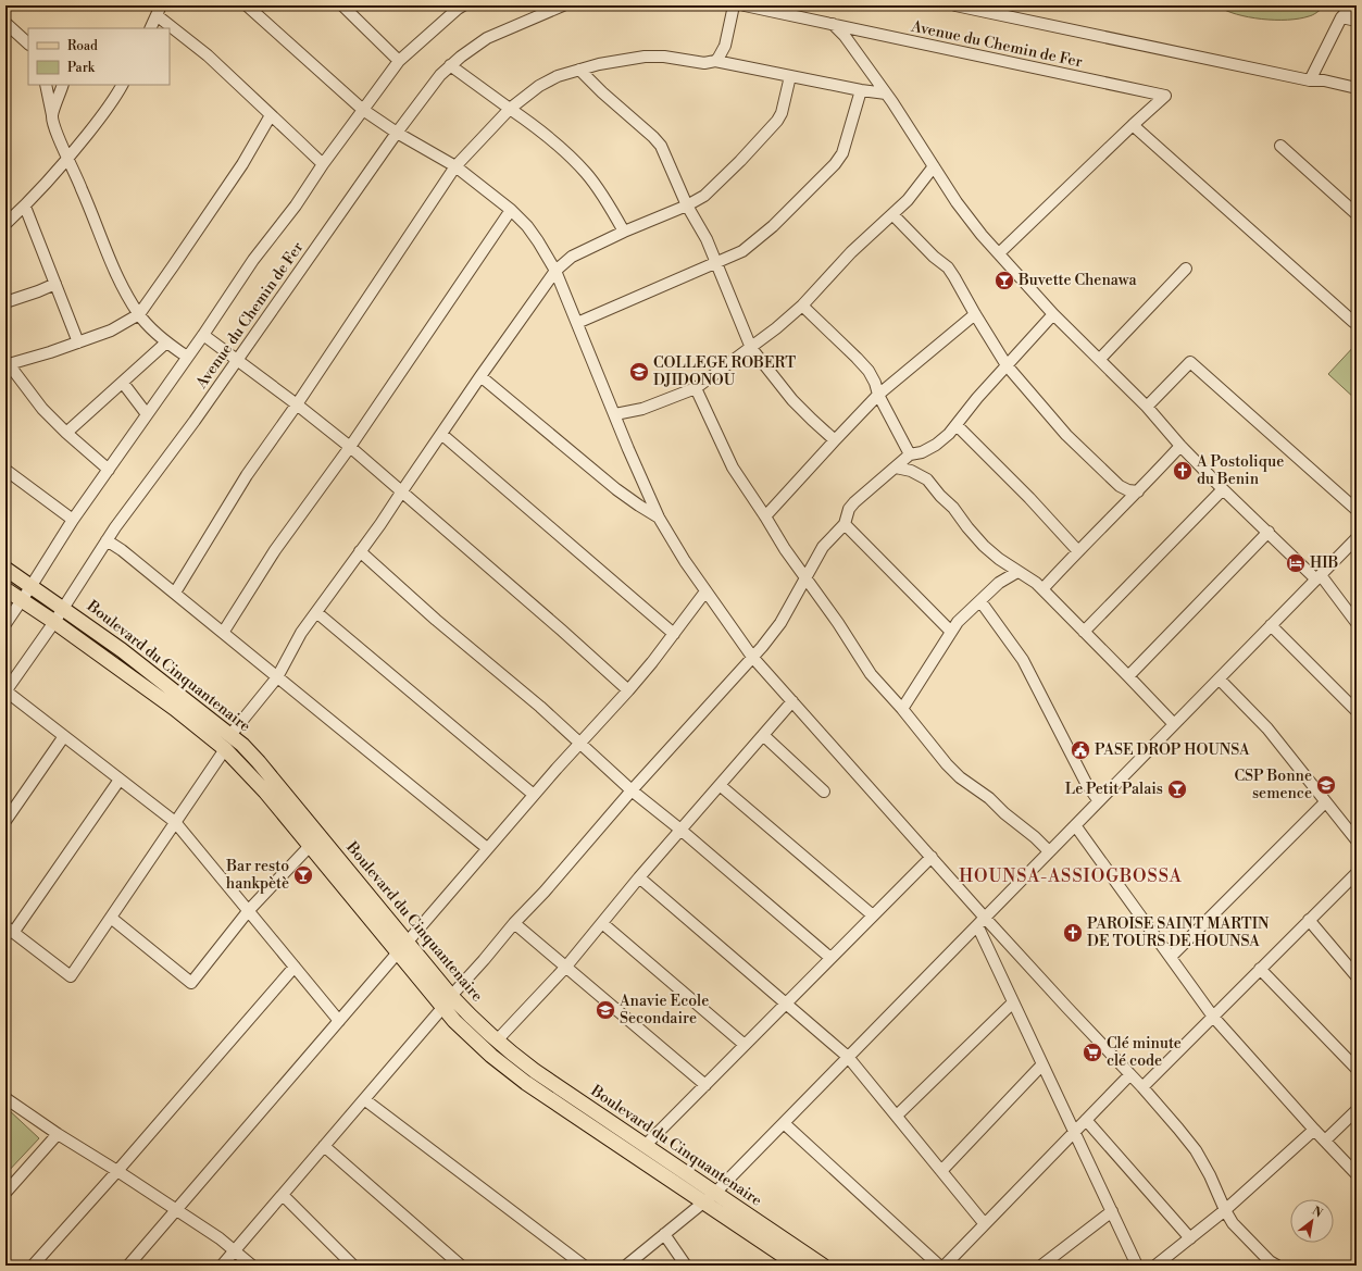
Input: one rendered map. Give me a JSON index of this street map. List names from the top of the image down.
{
  "streets": {
    "main road": ["Boulevard du Cinquantenaire"],
    "street": ["Avenue du Chemin de Fer"]
  },
  "crossings": [
    ["Avenue du Chemin de Fer", "Boulevard du Cinquantenaire"]
  ],
  "districts": ["HOUNSA-ASSIOGBOSSA"],
  "places": {
    "bar": ["Buvette Chenawa", "Le Petit Palais", "Bar resto hankpètè"],
    "school or university": ["COLLEGE ROBERT DJIDONOU", "CSP Bonne semence", "Anavie Ecole Secondaire"],
    "church": ["A Postolique du Benin", "PAROISE SAINT MARTIN DE TOURS DE HOUNSA"],
    "hotel": ["HIB"],
    "public building": ["PASE DROP HOUNSA"],
    "supermarket": ["Clé minute clé code"]
  },
  "legend": ["Road", "Park"],
  "north": "top right"
}
